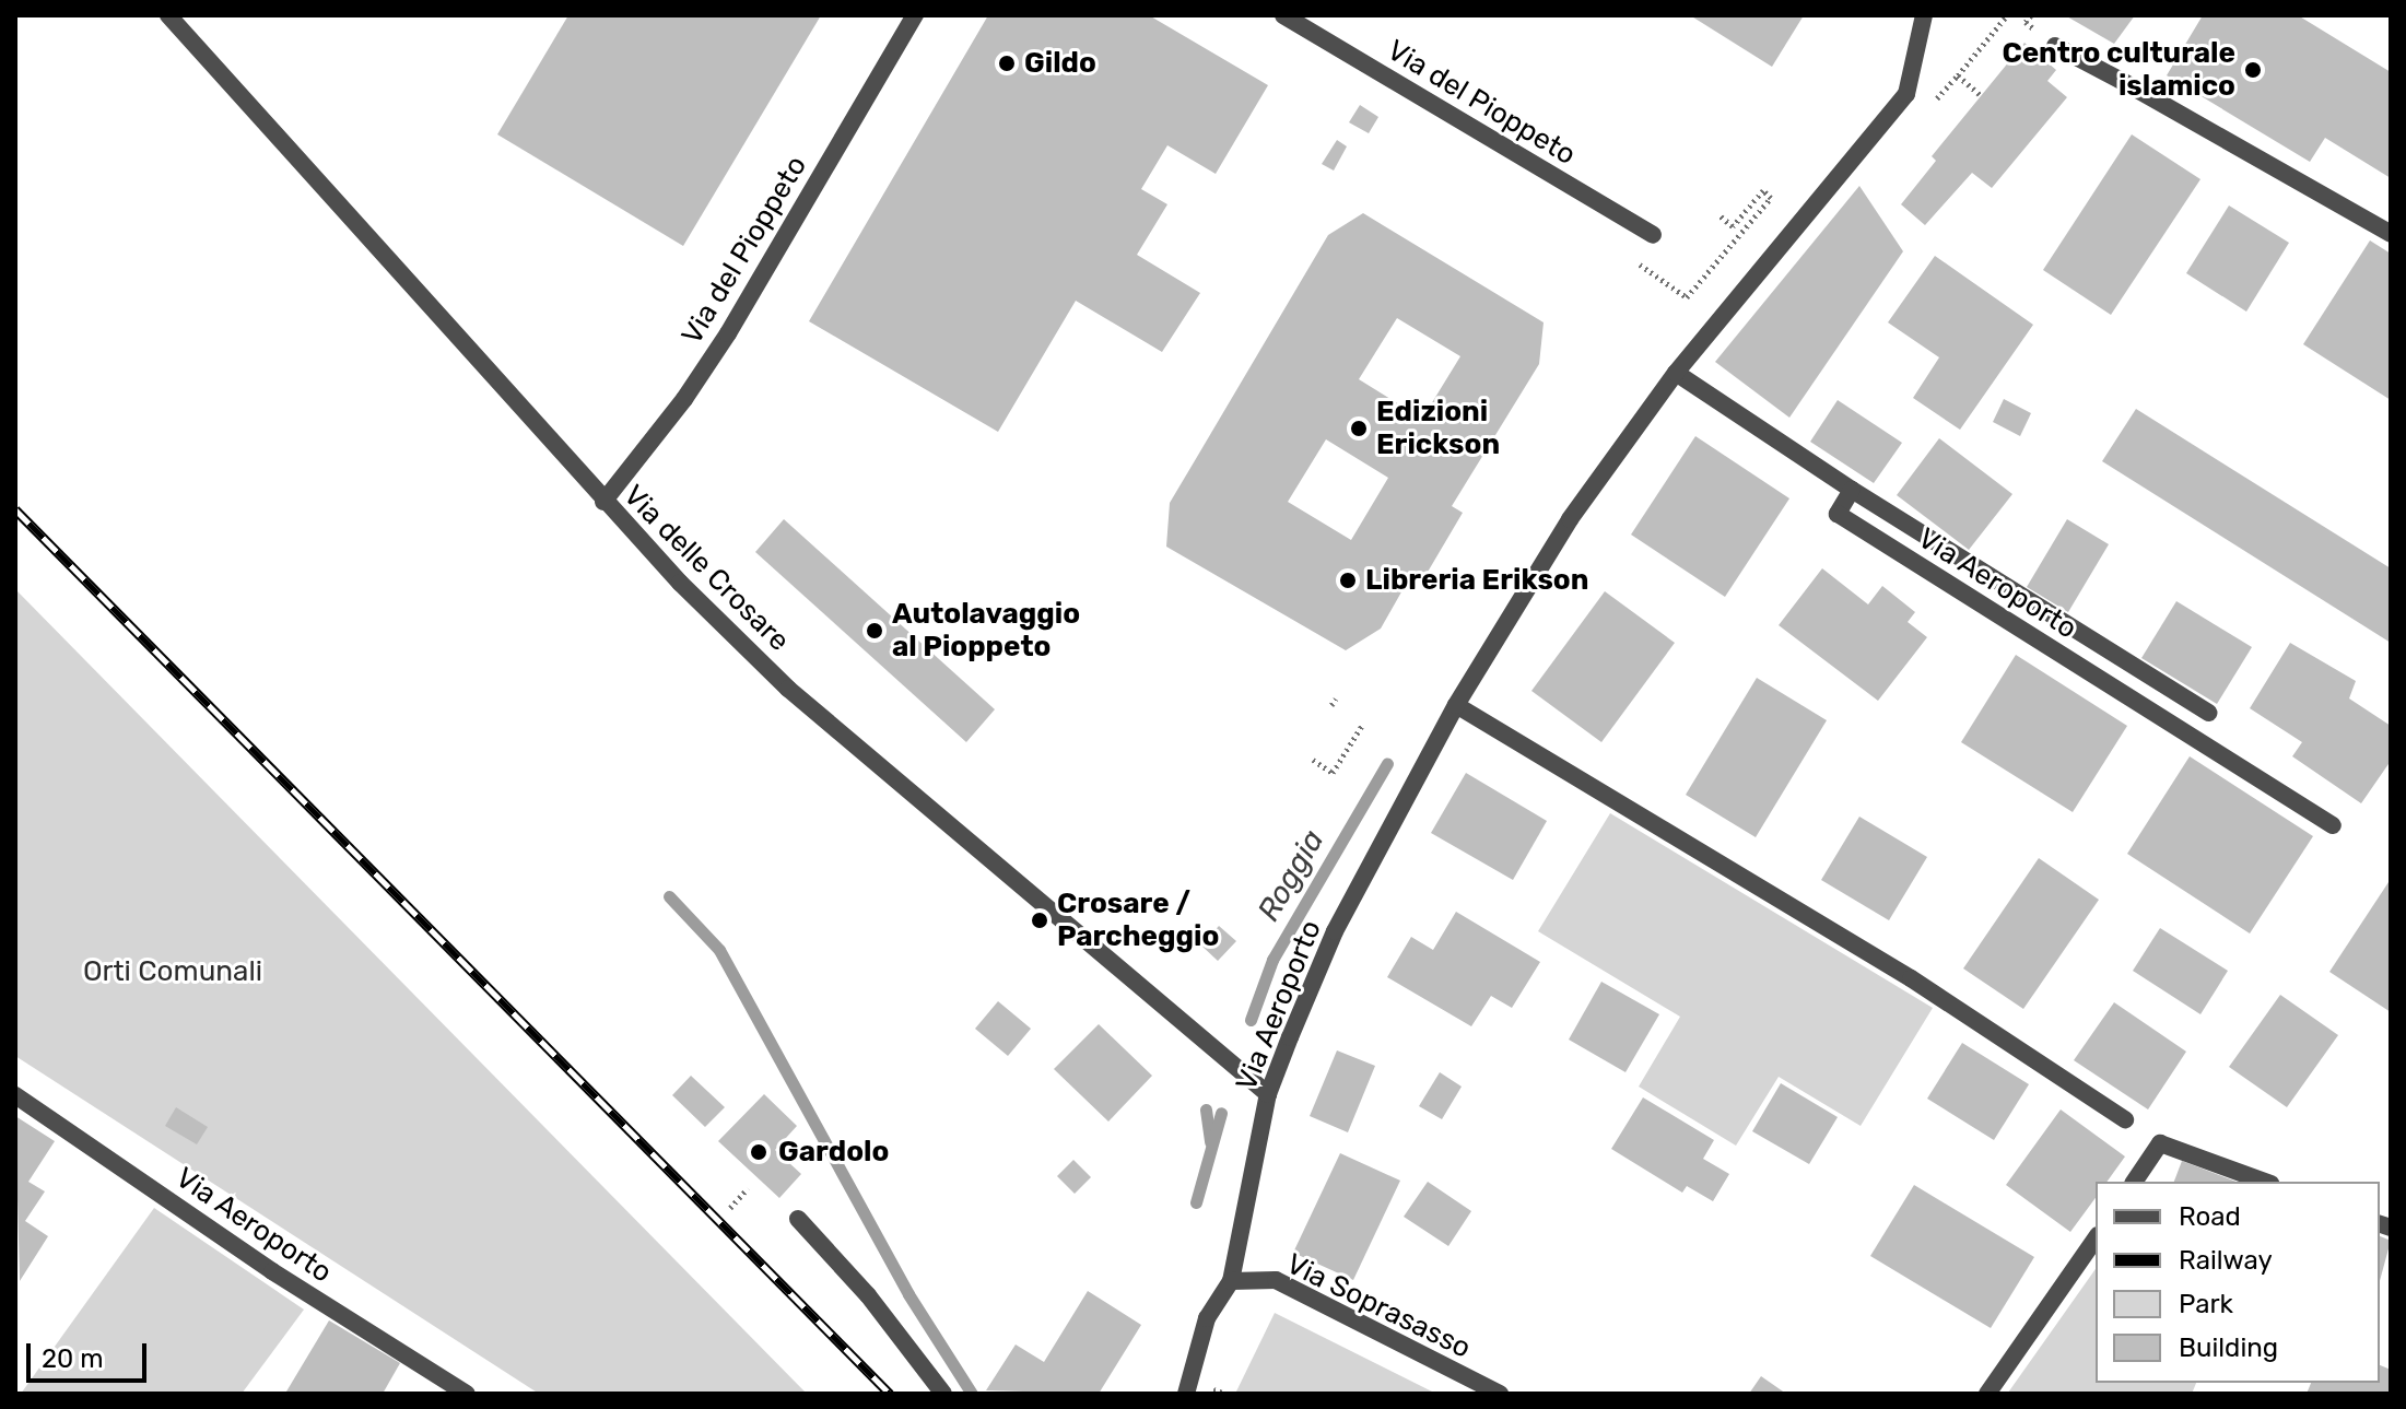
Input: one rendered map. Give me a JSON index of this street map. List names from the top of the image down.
{
  "streets": {
    "street": [
      "Via del Pioppeto",
      "Via delle Crosare",
      "Via Aeroporto",
      "Via Soprasasso"
    ]
  },
  "crossings": [
    ["Via del Pioppeto", "Via delle Crosare"],
    ["Via delle Crosare", "Via Aeroporto"],
    ["Via Aeroporto", "Via Soprasasso"]
  ],
  "water": ["Roggia"],
  "parks": ["Orti Comunali"],
  "places": [
    "Gildo",
    "Centro culturale islamico",
    "Edizioni Erickson",
    "Libreria Erikson",
    "Autolavaggio al Pioppeto",
    "Crosare / Parcheggio",
    "Gardolo"
  ],
  "legend": [
    "Road",
    "Railway",
    "Park",
    "Building"
  ],
  "scale_bar": "20 m"
}
